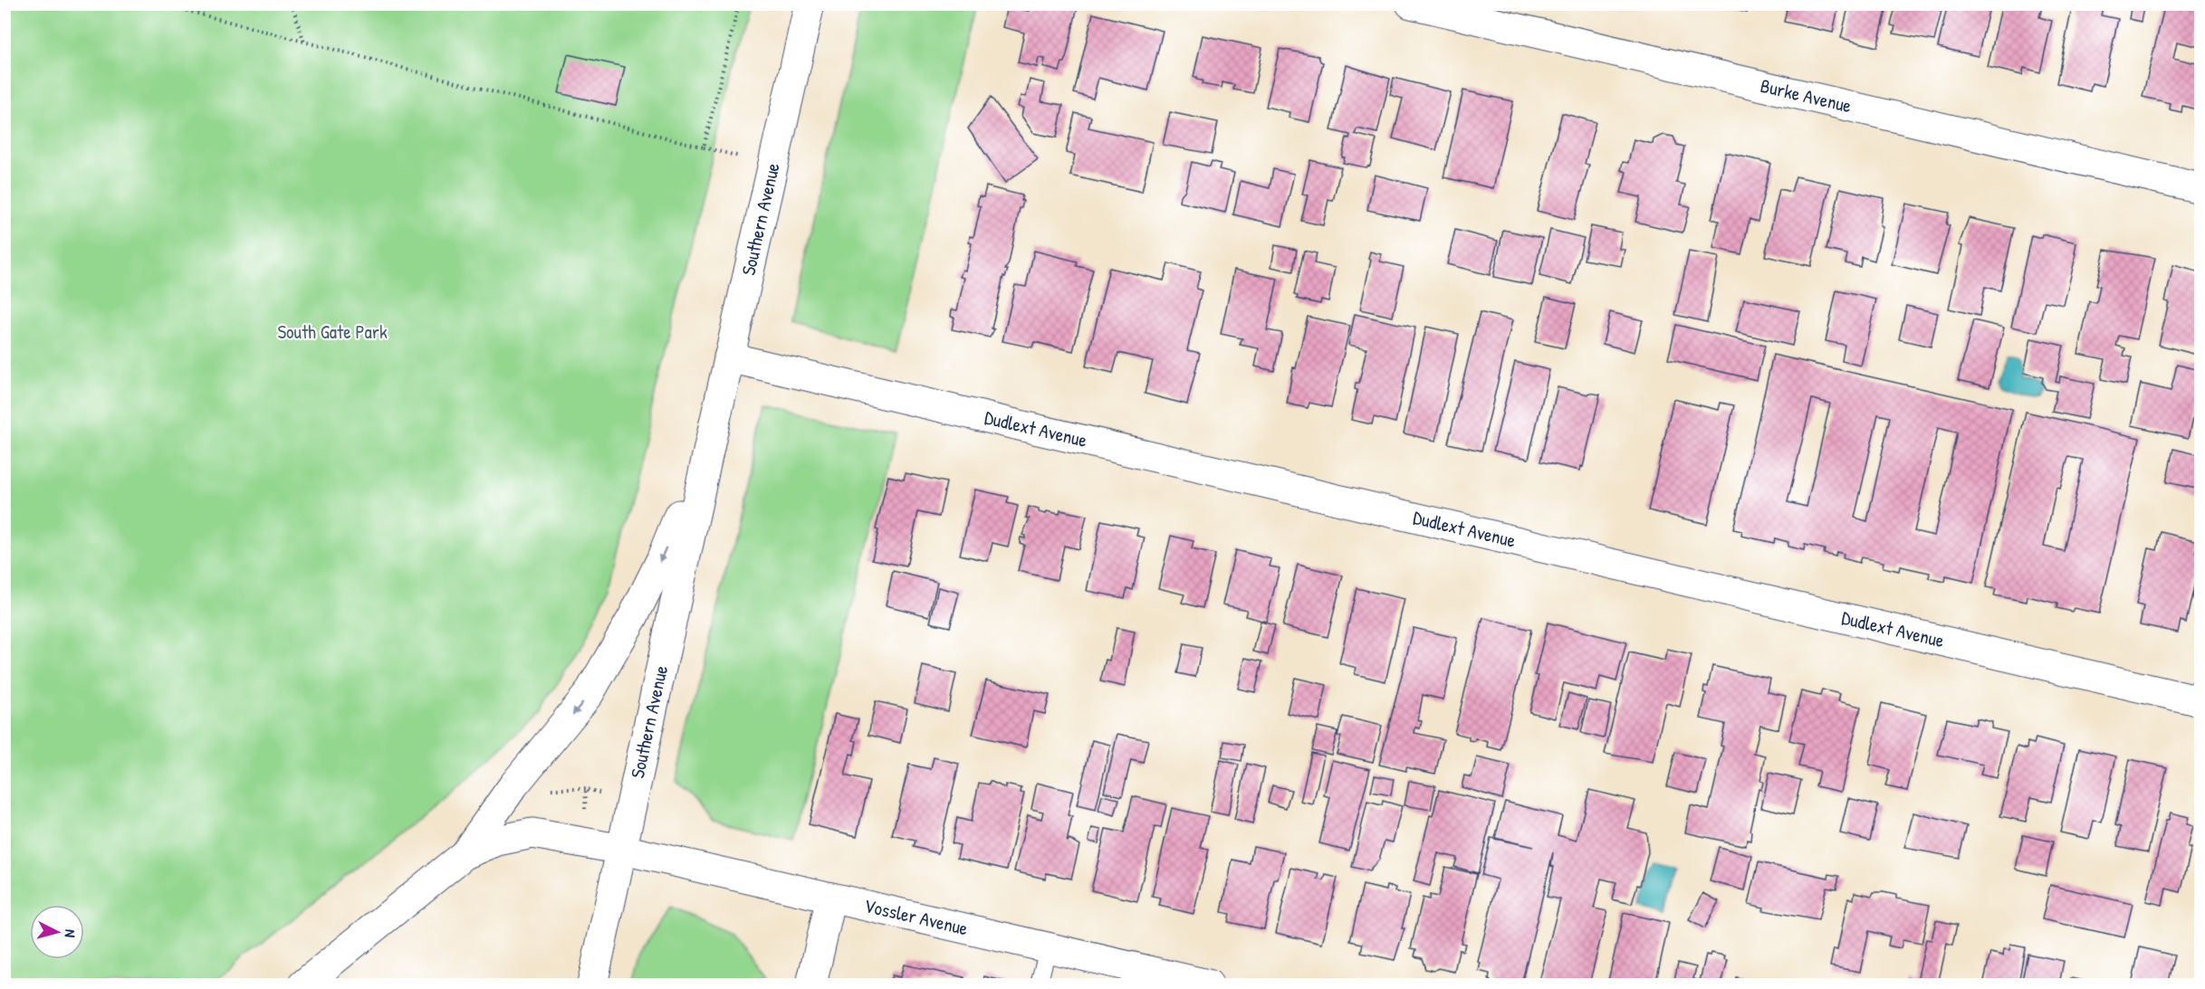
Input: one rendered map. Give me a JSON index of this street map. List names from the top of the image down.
{
  "streets": {
    "street": [
      "Burke Avenue",
      "Southern Avenue",
      "Dudlext Avenue",
      "Vossler Avenue"
    ]
  },
  "crossings": [
    ["Southern Avenue", "Dudlext Avenue"],
    ["Southern Avenue", "Vossler Avenue"]
  ],
  "parks": ["South Gate Park"],
  "north": "right"
}
